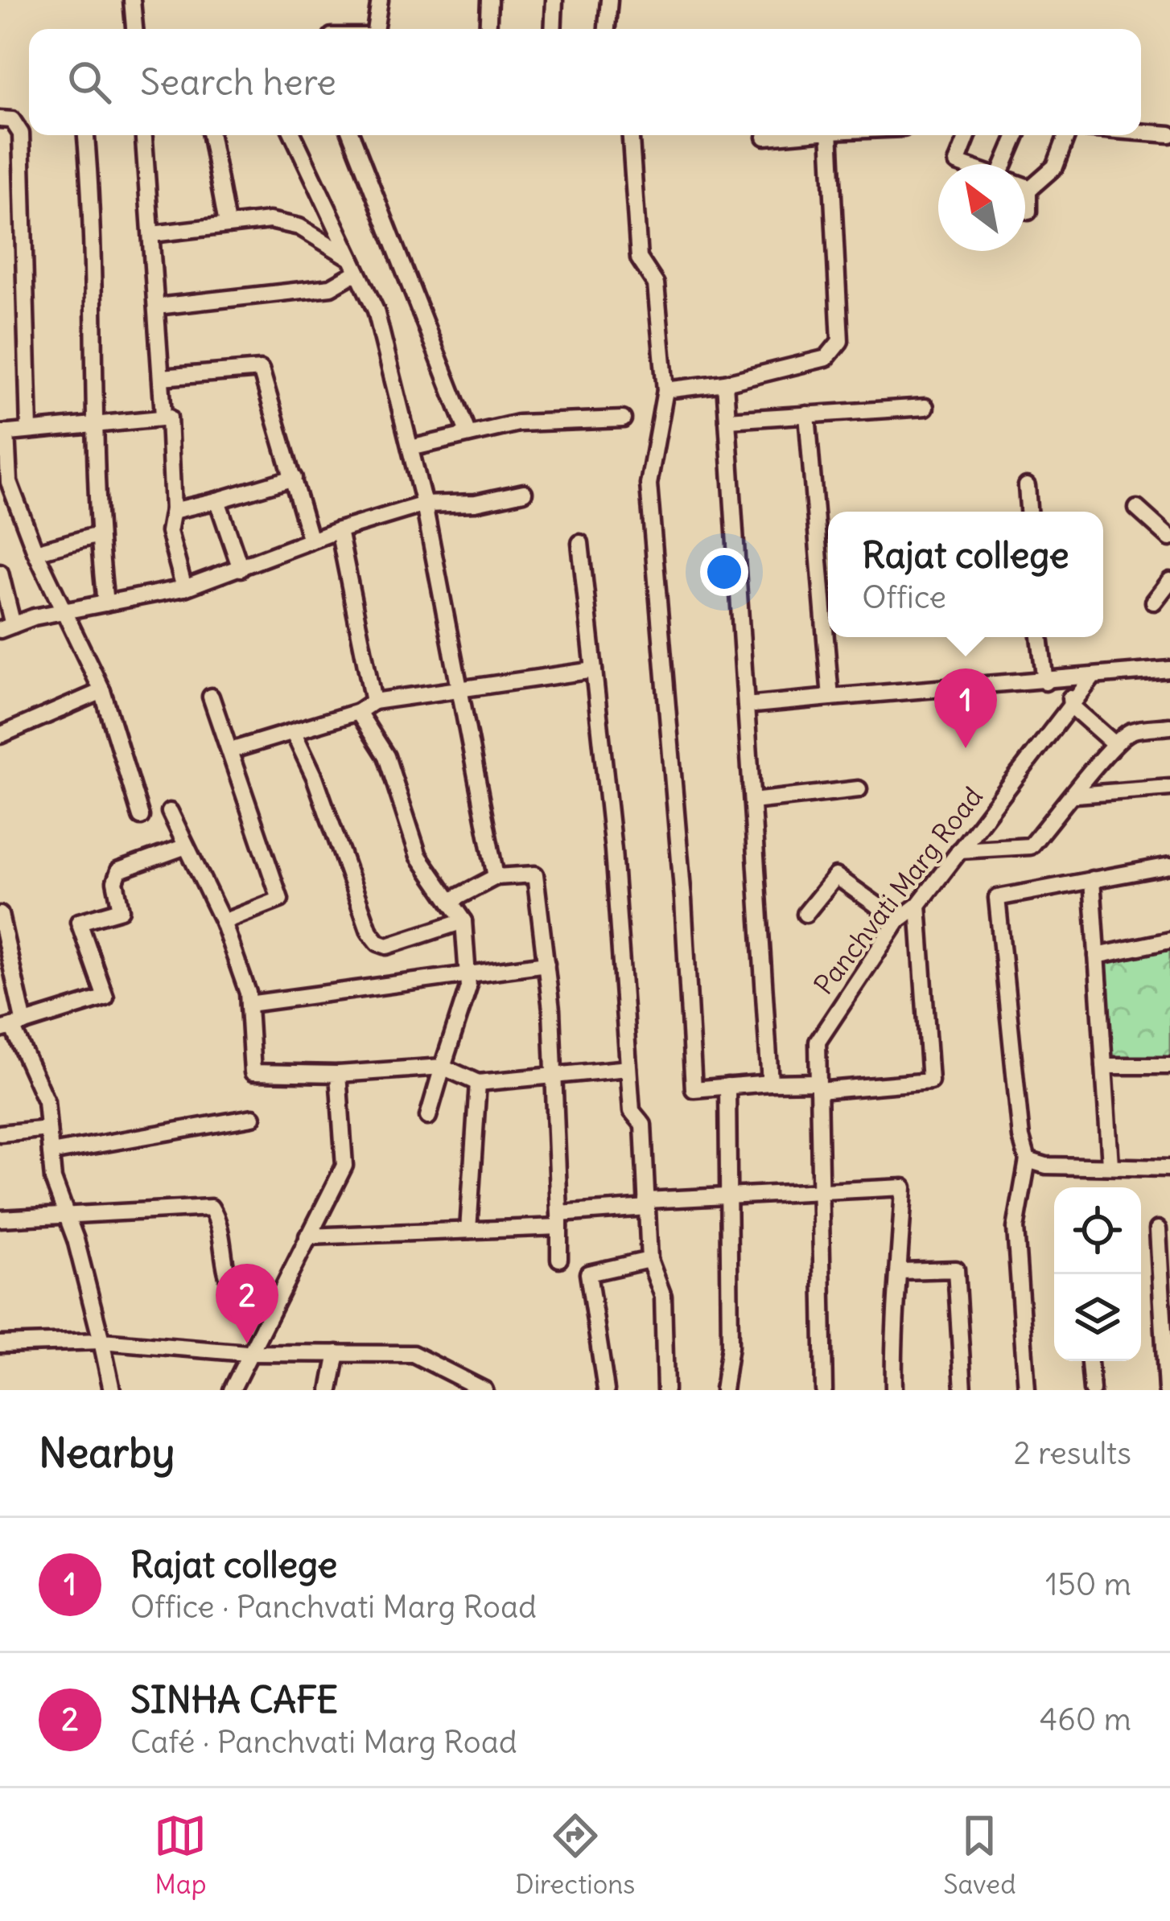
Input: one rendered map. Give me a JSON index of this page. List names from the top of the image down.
{
  "streets": {
    "street": ["Panchvati Marg Road"]
  },
  "north": "top left",
  "page": {
    "search": "Search here",
    "popup": ["Rajat college", "Office"],
    "pins": ["1", "2"],
    "heading": ["Nearby", "2 results"],
    "list": [
      {
        "mark": "1",
        "name": "Rajat college",
        "note": "Office · Panchvati Marg Road",
        "value": "150 m"
      },
      {
        "mark": "2",
        "name": "SINHA CAFE",
        "note": "Café · Panchvati Marg Road",
        "value": "460 m"
      }
    ],
    "nav": ["Map", "Directions", "Saved"]
  }
}
